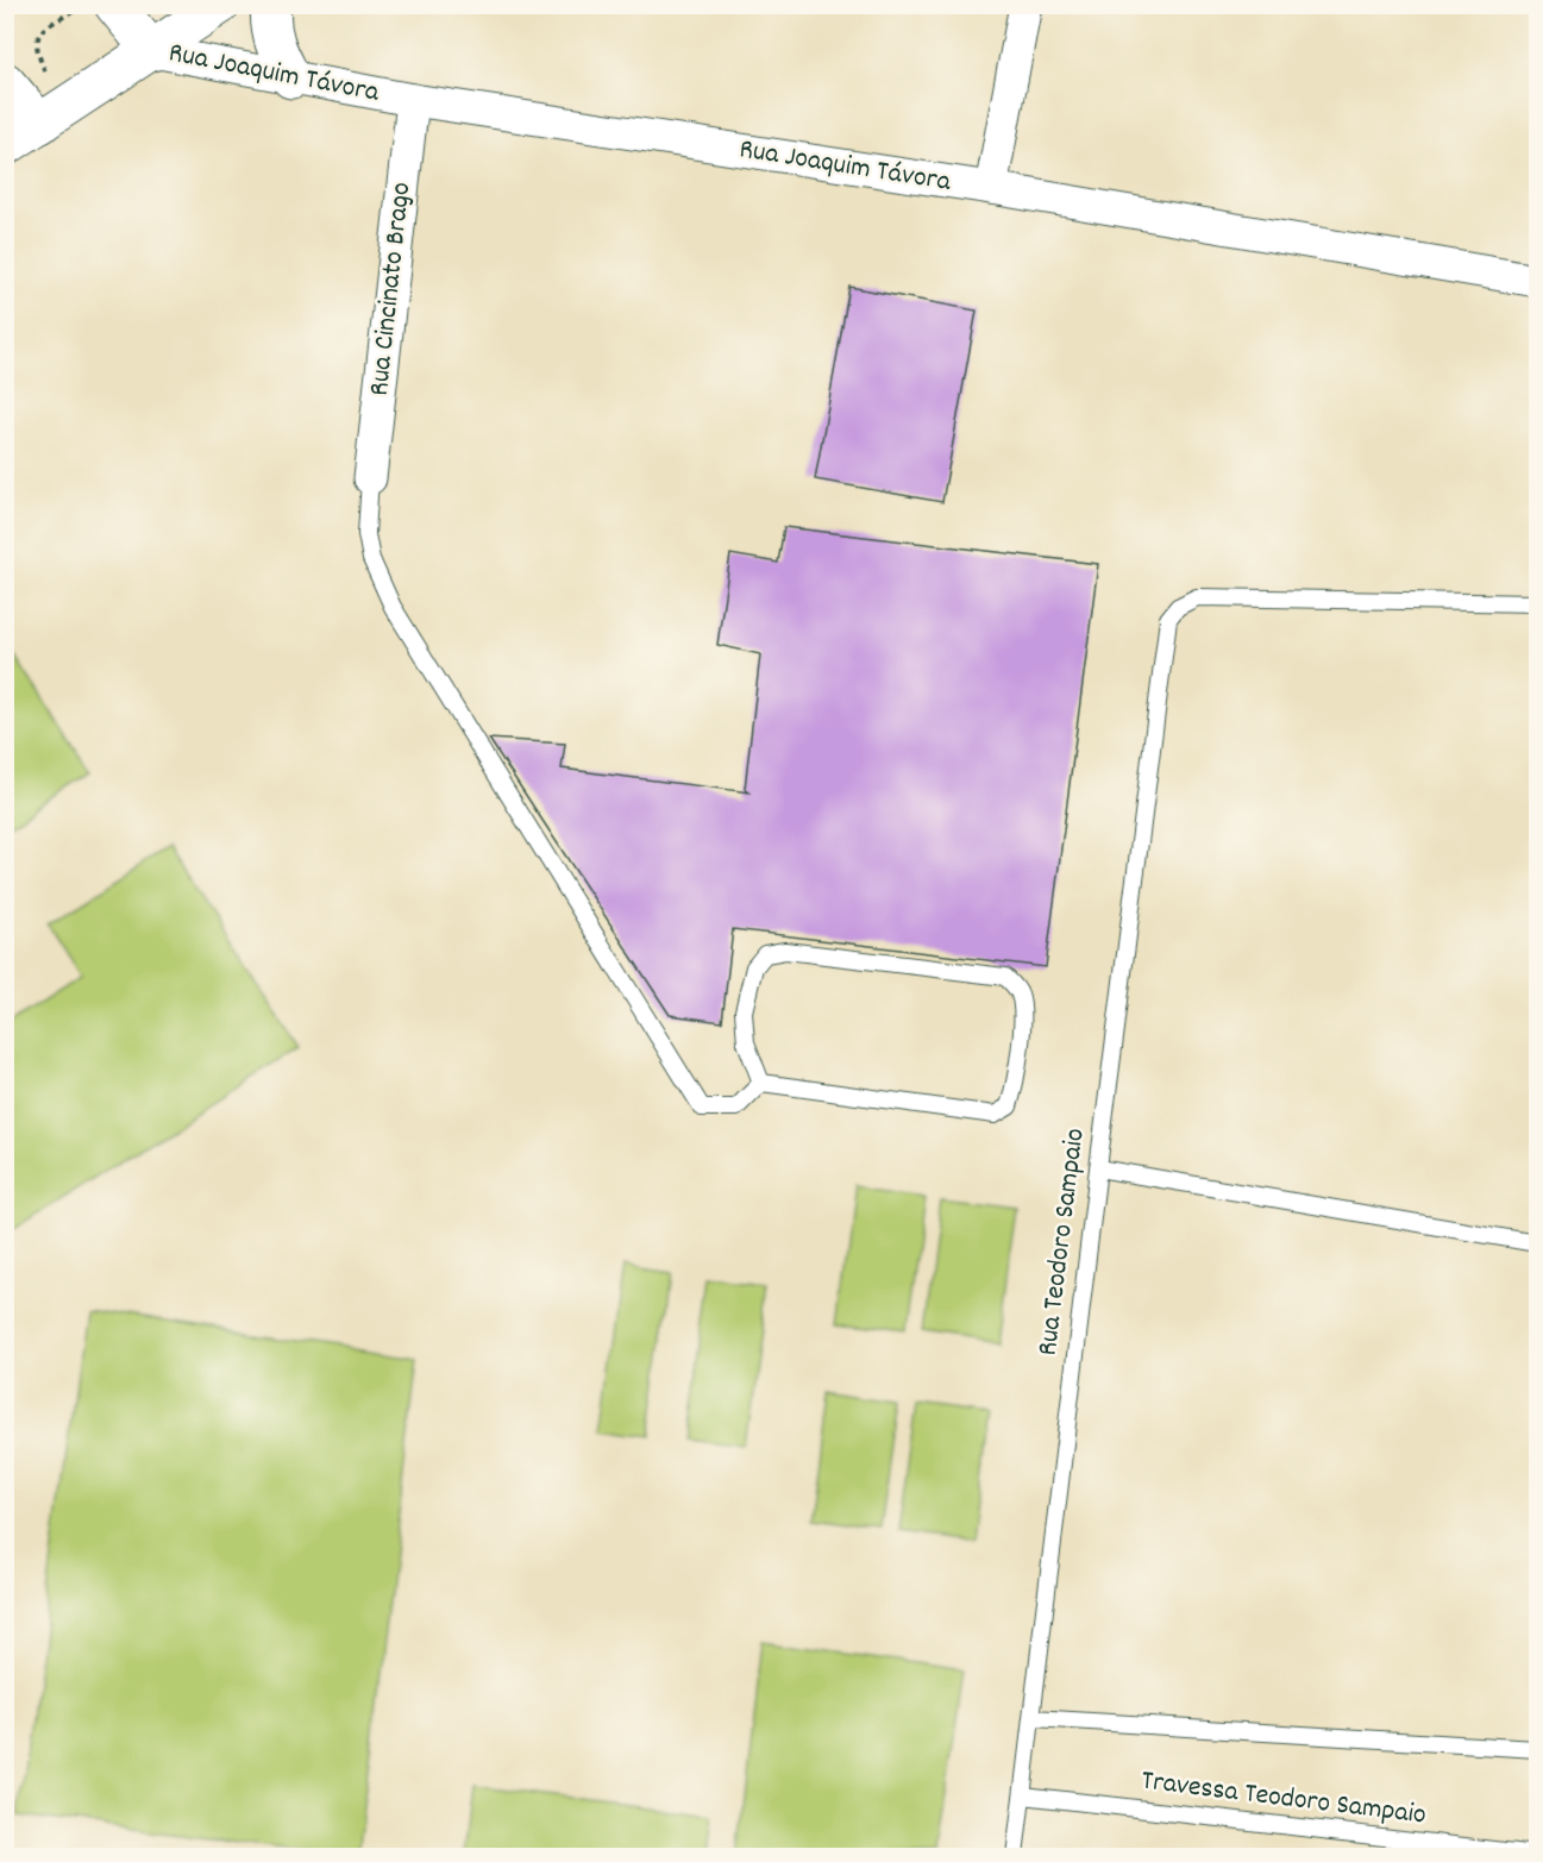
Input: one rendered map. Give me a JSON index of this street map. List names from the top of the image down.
{
  "streets": {
    "street": ["Rua Joaquim Távora", "Rua Cincinato Brago"],
    "lane": ["Rua Teodoro Sampaio", "Travessa Teodoro Sampaio"]
  },
  "crossings": [
    ["Rua Joaquim Távora", "Rua Cincinato Brago"],
    ["Rua Teodoro Sampaio", "Travessa Teodoro Sampaio"]
  ]
}
